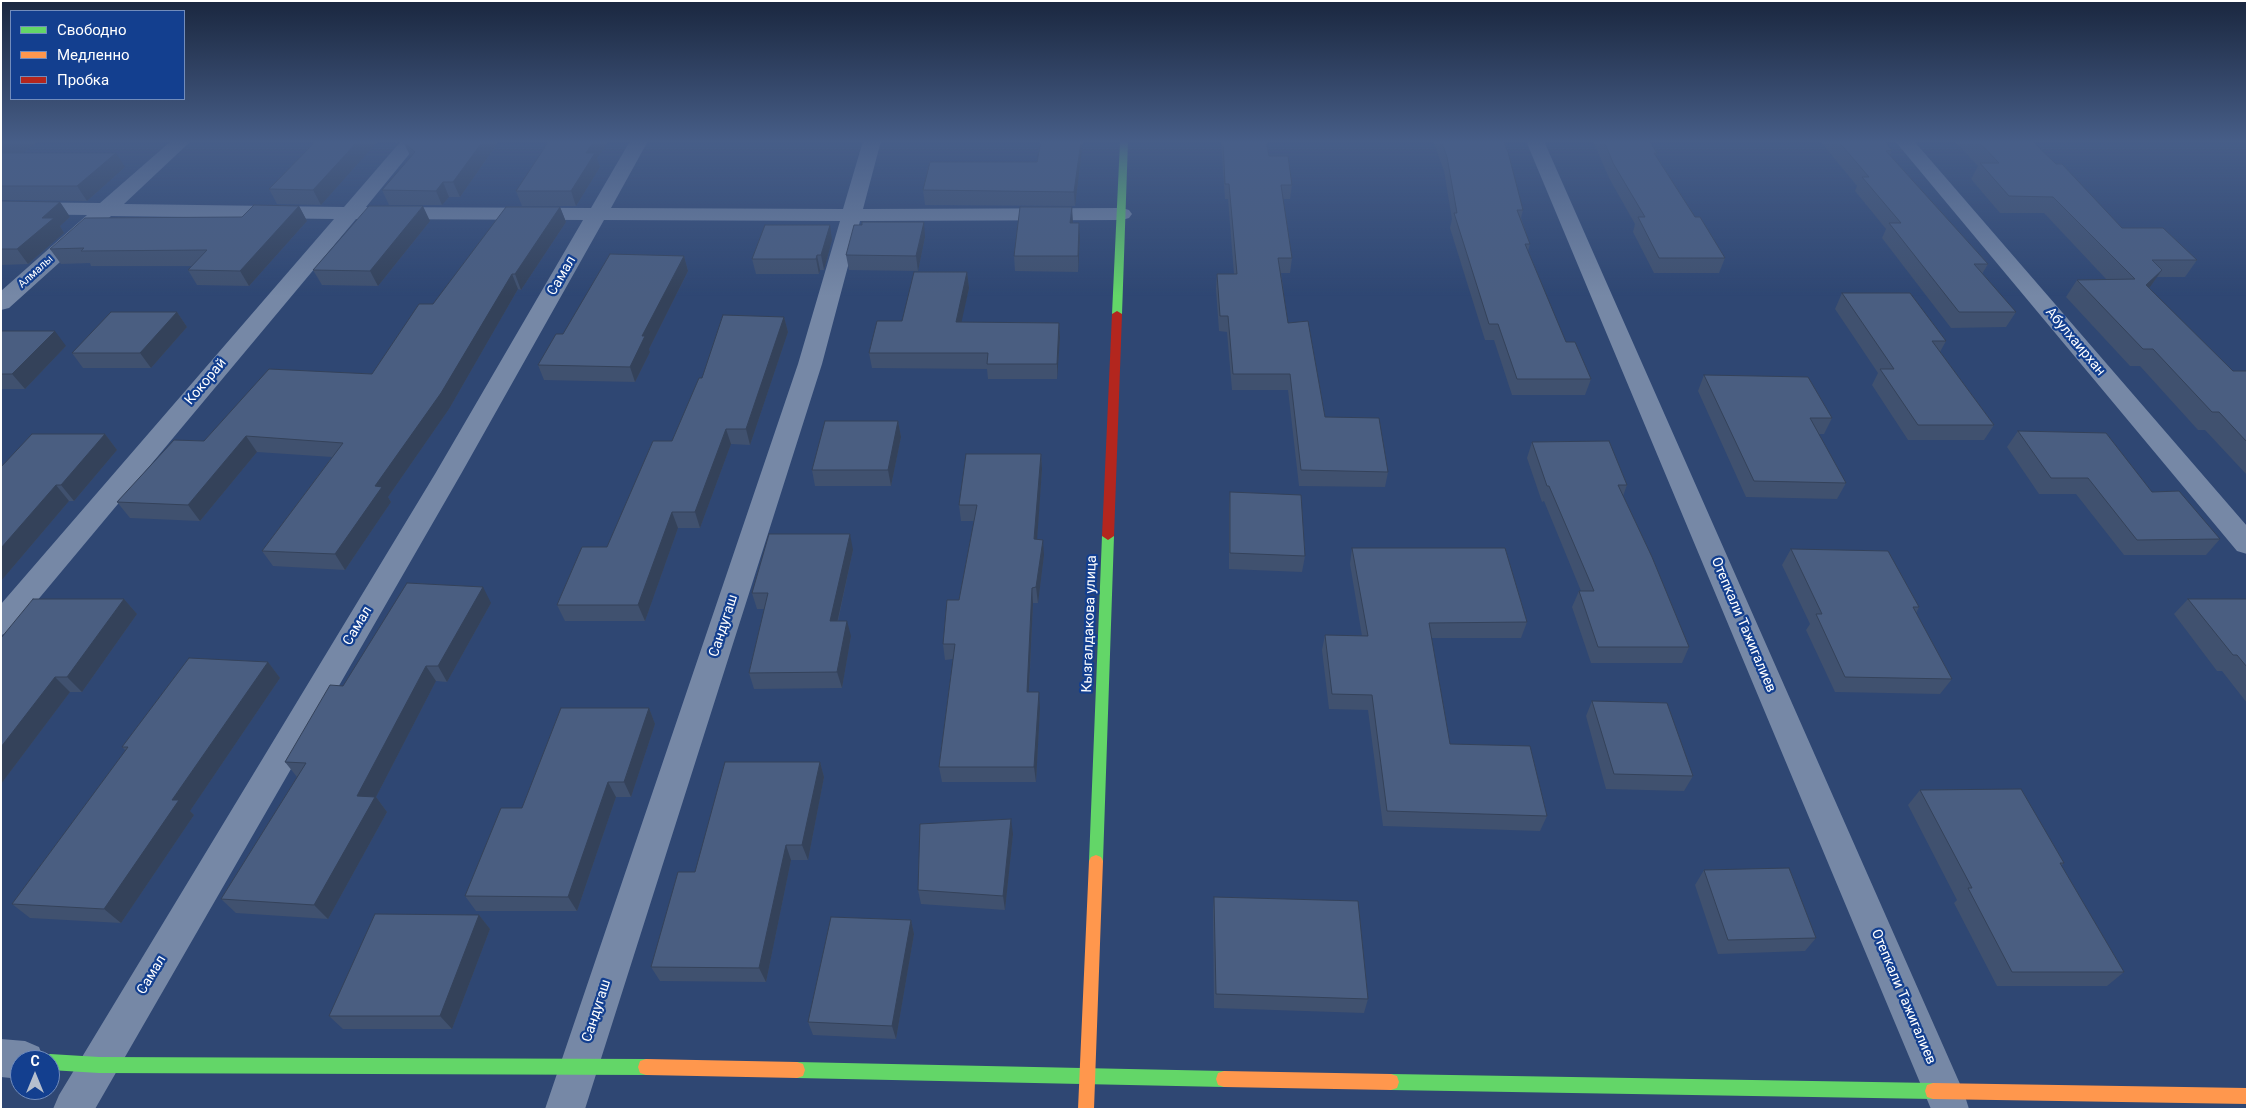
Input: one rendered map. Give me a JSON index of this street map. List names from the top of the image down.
{
  "streets": {
    "street": [
      "Алмалы",
      "Самал",
      "Абулхаирхан",
      "Кокорай",
      "Кызгалдакова улица",
      "Отепкали Тажигалиев",
      "Сандугаш"
    ]
  },
  "legend": ["Свободно", "Медленно", "Пробка"],
  "north": "top"
}
